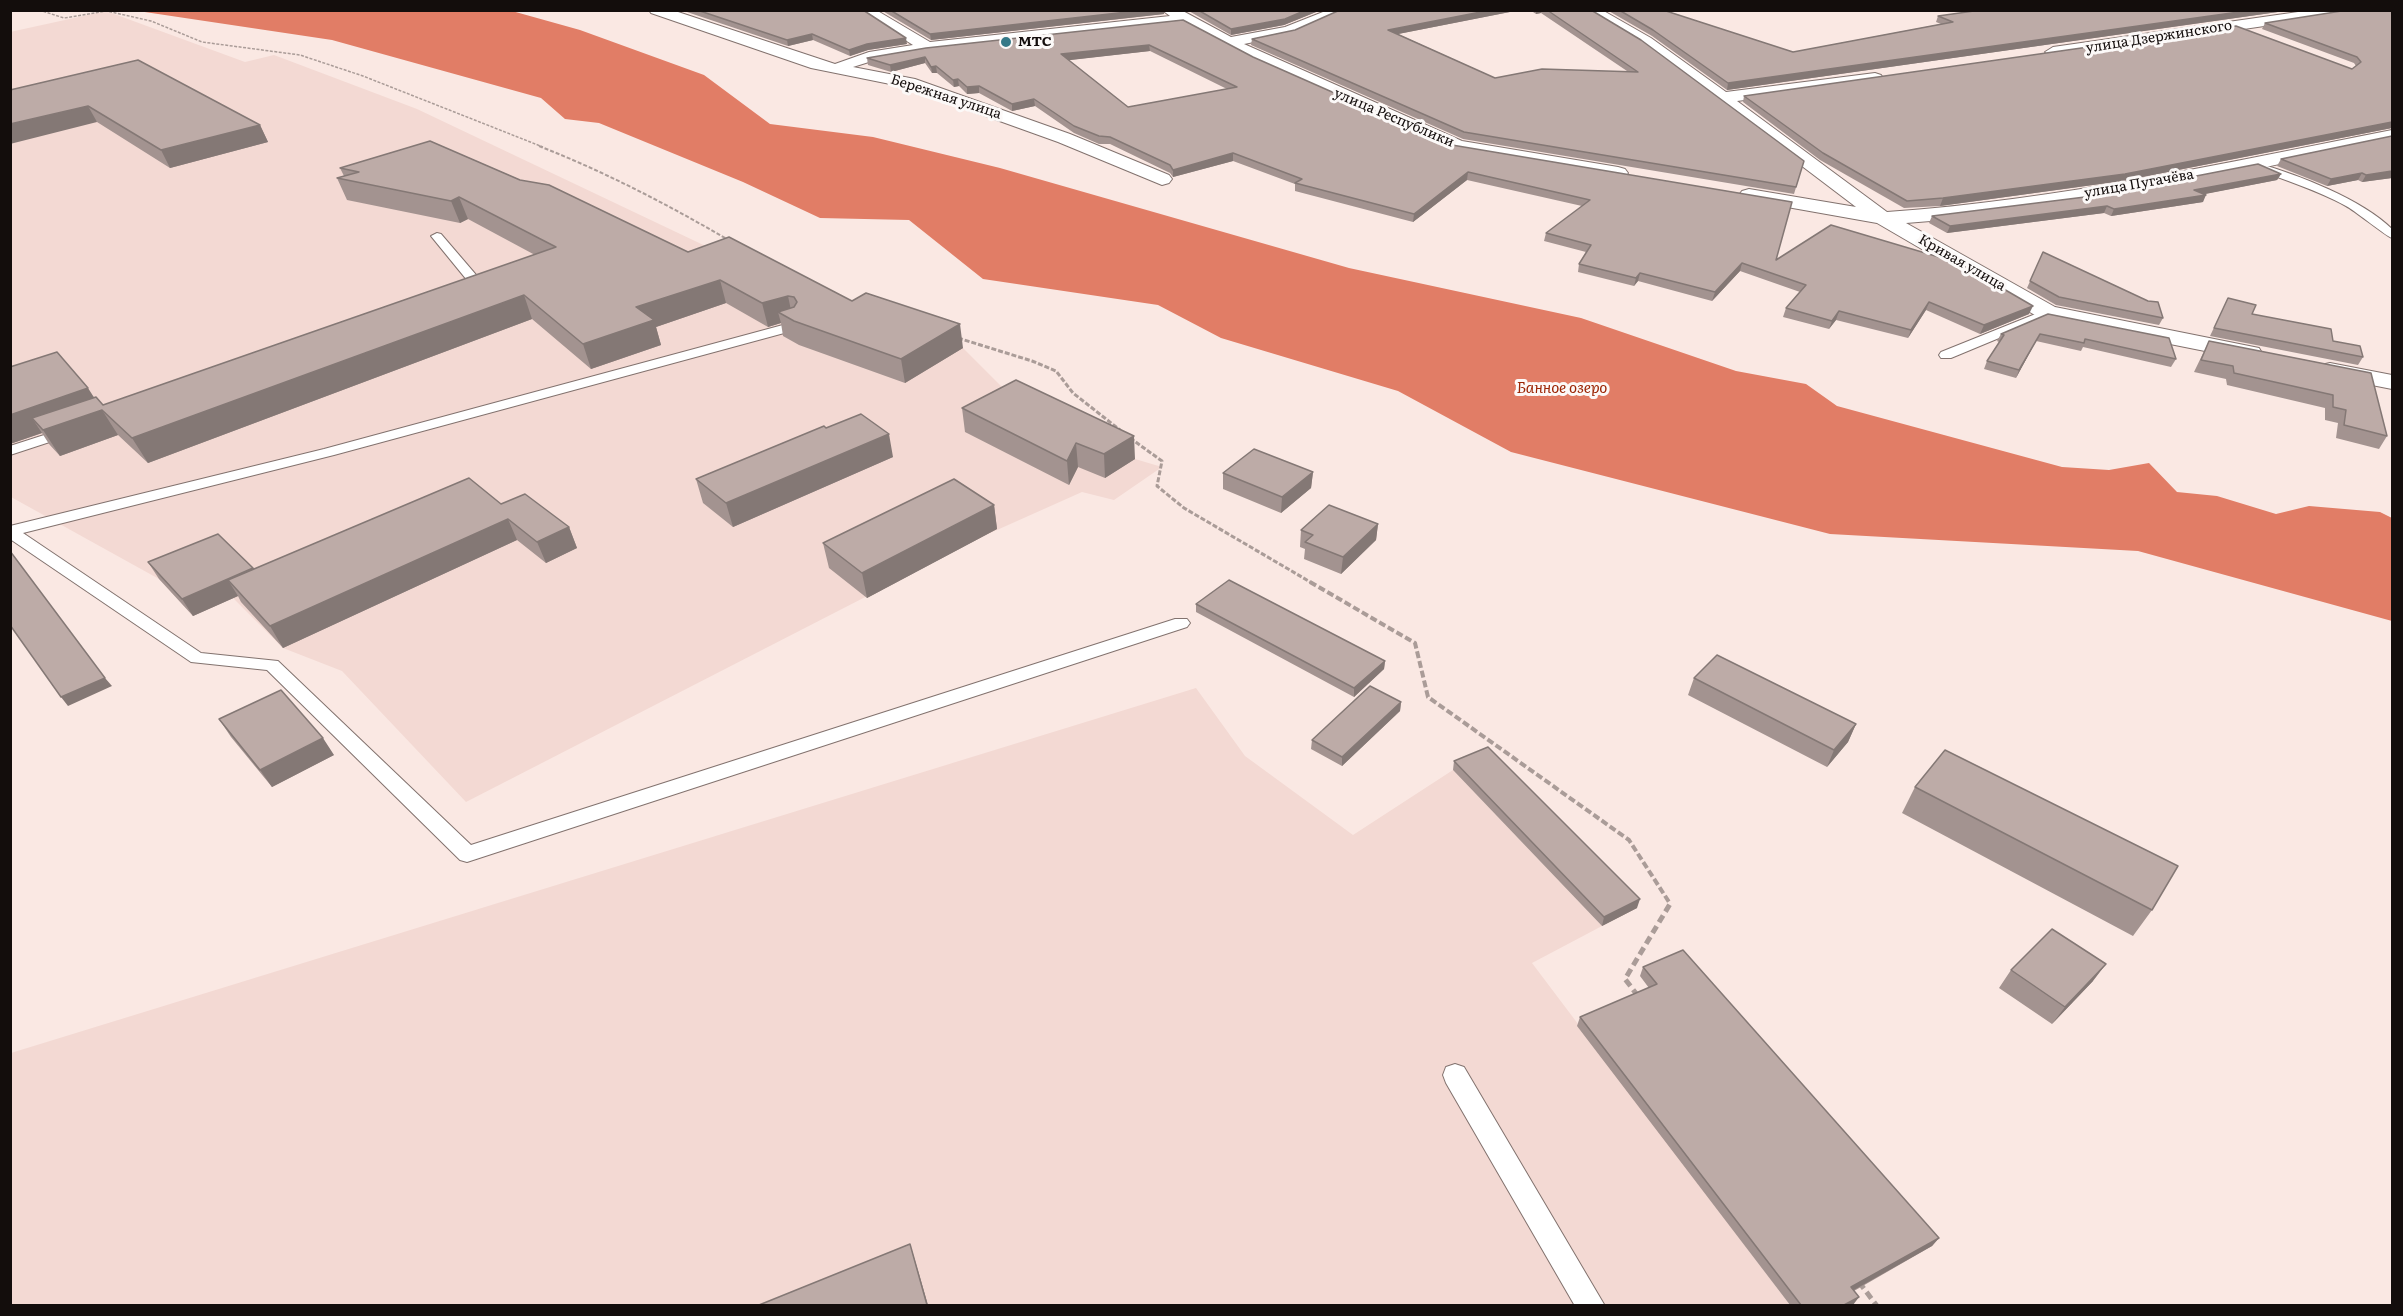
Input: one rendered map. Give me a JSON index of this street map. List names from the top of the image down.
{
  "streets": {
    "street": [
      "улица Дзержинского",
      "Бережная улица",
      "улица Республики",
      "улица Пугачёва",
      "Кривая улица"
    ]
  },
  "crossings": [
    ["улица Пугачёва", "Кривая улица"]
  ],
  "water": ["Банное озеро"],
  "places": ["МТС"]
}
